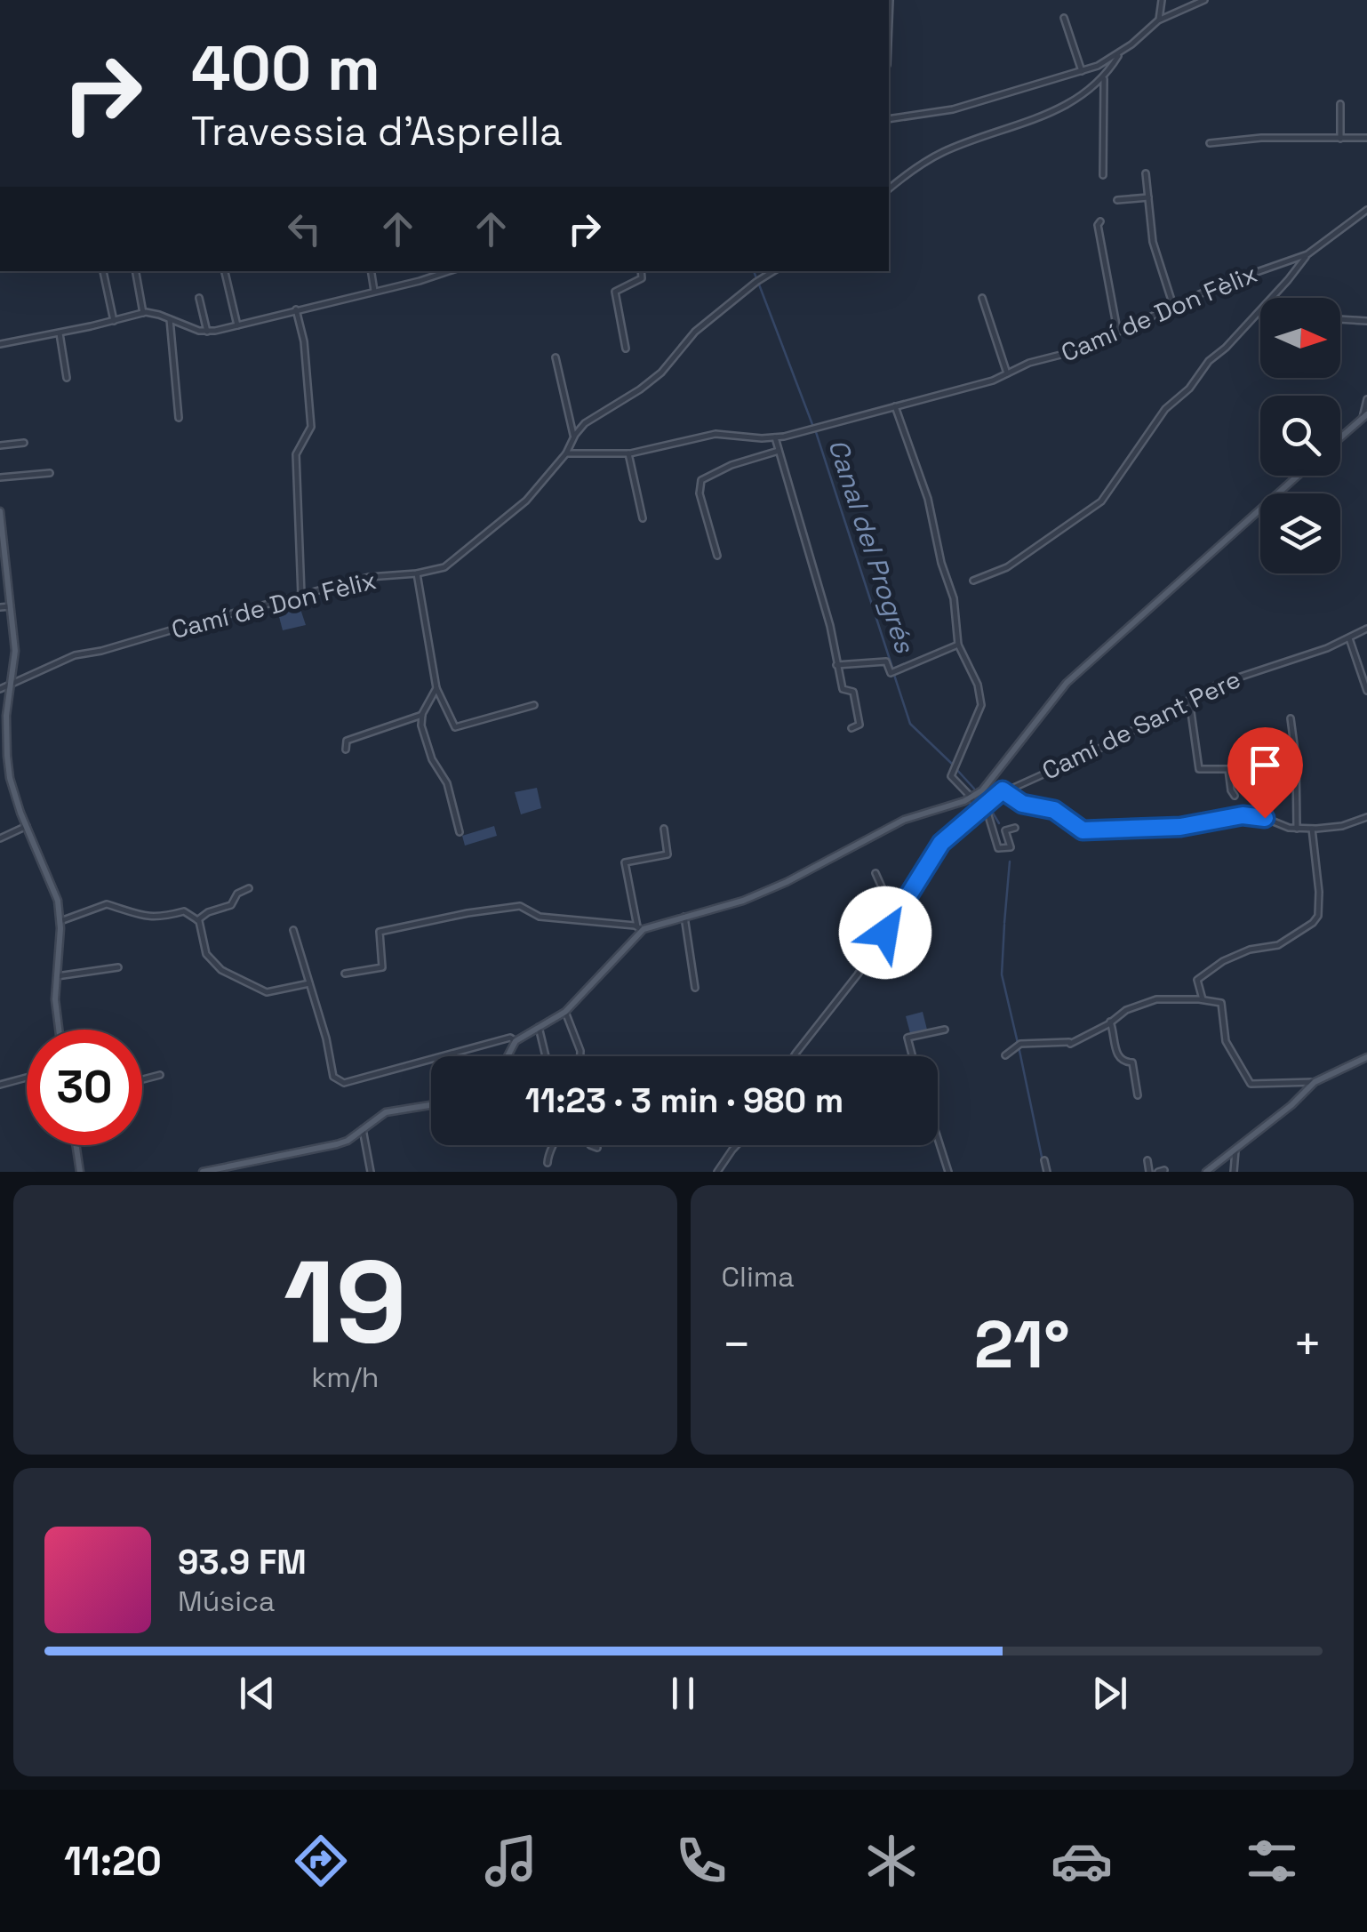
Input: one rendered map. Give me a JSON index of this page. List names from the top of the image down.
{
  "streets": {
    "street": ["Camí de Don Fèlix", "Camí de Sant Pere"]
  },
  "water": ["Canal del Progrés"],
  "north": "right",
  "page": {
    "turn": ["400 m", "Travessia d'Asprella"],
    "limit": "30",
    "trip": "11:23 · 3 min · 980 m",
    "tile": [
      ["19", "km/h"],
      "Clima"
    ],
    "heat": ["−", "21°", "+"],
    "song": ["93.9 FM", "Música"],
    "tabs": "11:20"
  }
}
